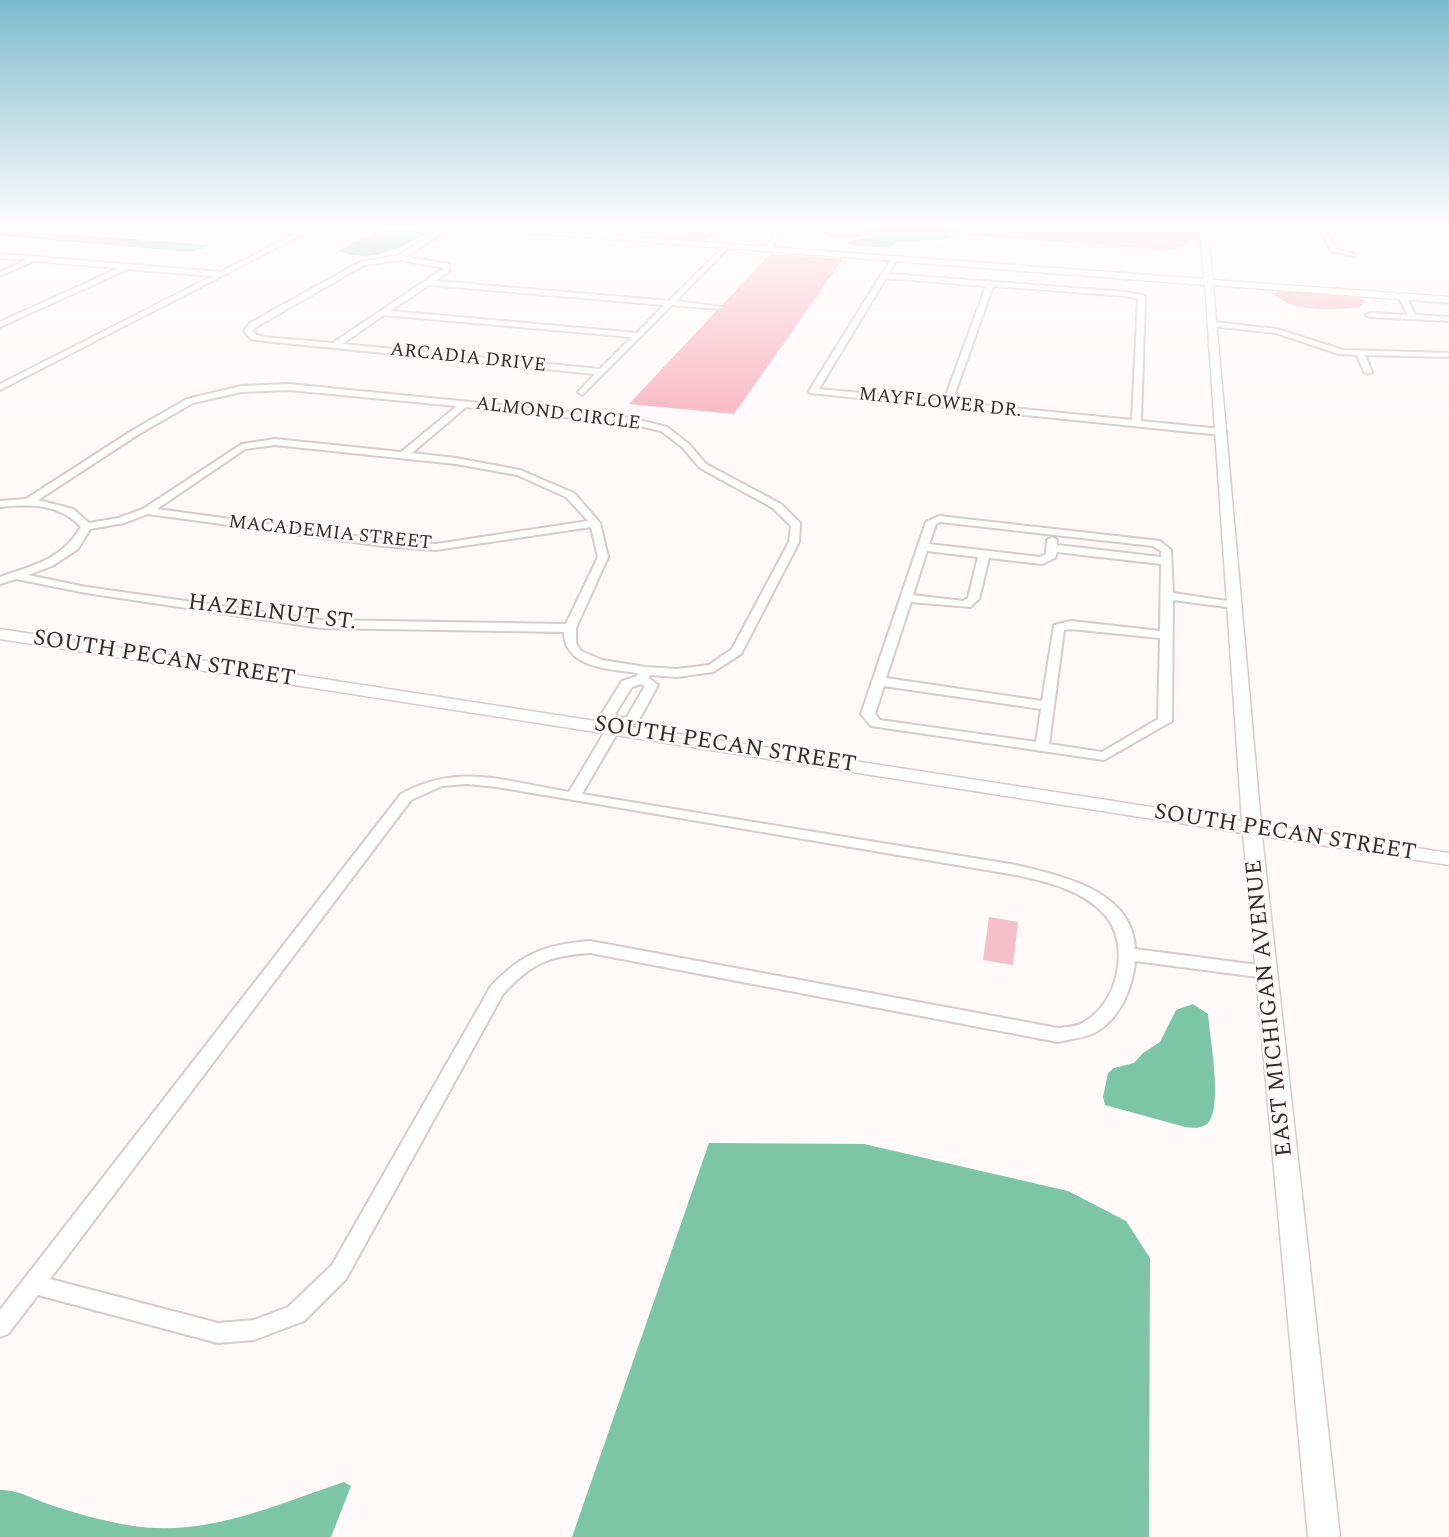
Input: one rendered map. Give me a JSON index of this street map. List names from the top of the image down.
{
  "streets": {
    "street": [
      "ARCADIA DRIVE",
      "MAYFLOWER DR.",
      "ALMOND CIRCLE",
      "MACADEMIA STREET",
      "HAZELNUT ST.",
      "SOUTH PECAN STREET",
      "EAST MICHIGAN AVENUE"
    ]
  },
  "crossings": [
    ["MAYFLOWER DR.", "EAST MICHIGAN AVENUE"],
    ["ALMOND CIRCLE", "HAZELNUT ST."],
    ["SOUTH PECAN STREET", "EAST MICHIGAN AVENUE"]
  ]
}
